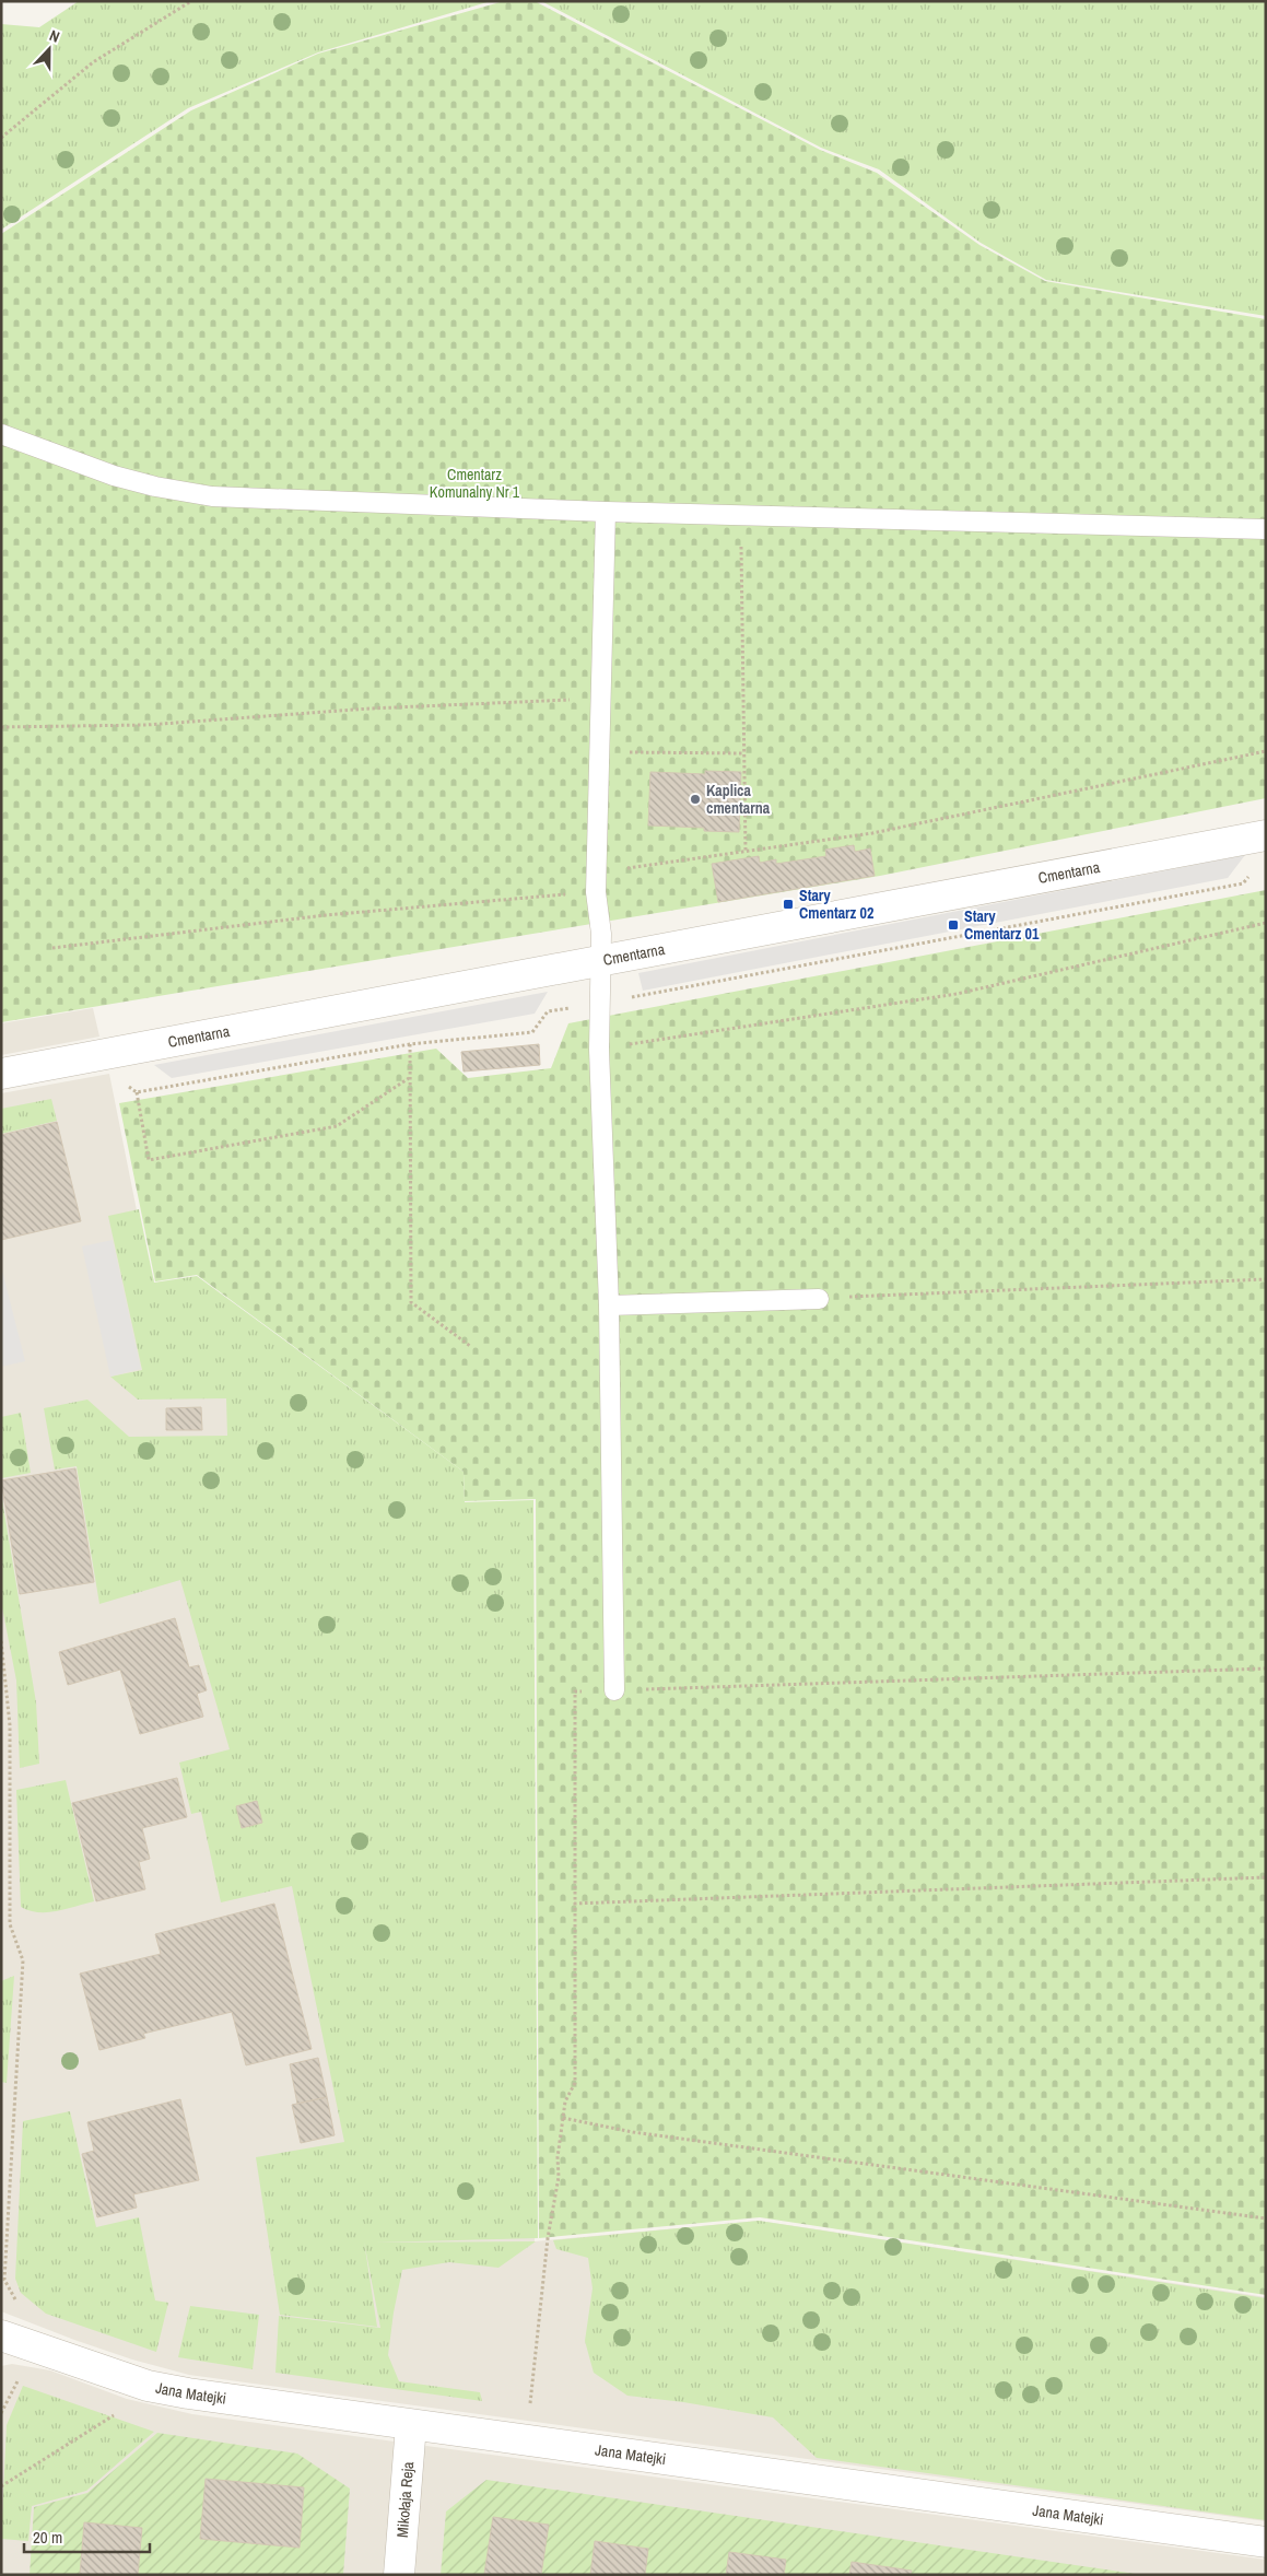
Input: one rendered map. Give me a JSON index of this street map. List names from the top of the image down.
{
  "streets": {
    "street": ["Cmentarna", "Jana Matejki", "Mikołaja Reja"]
  },
  "crossings": [
    ["Jana Matejki", "Mikołaja Reja"]
  ],
  "parks": ["Cmentarz Komunalny Nr 1"],
  "places": {
    "other": ["Kaplica cmentarna"],
    "transit": ["Stary Cmentarz 02", "Stary Cmentarz 01"]
  },
  "scale_bar": "20 m",
  "north": "top"
}
